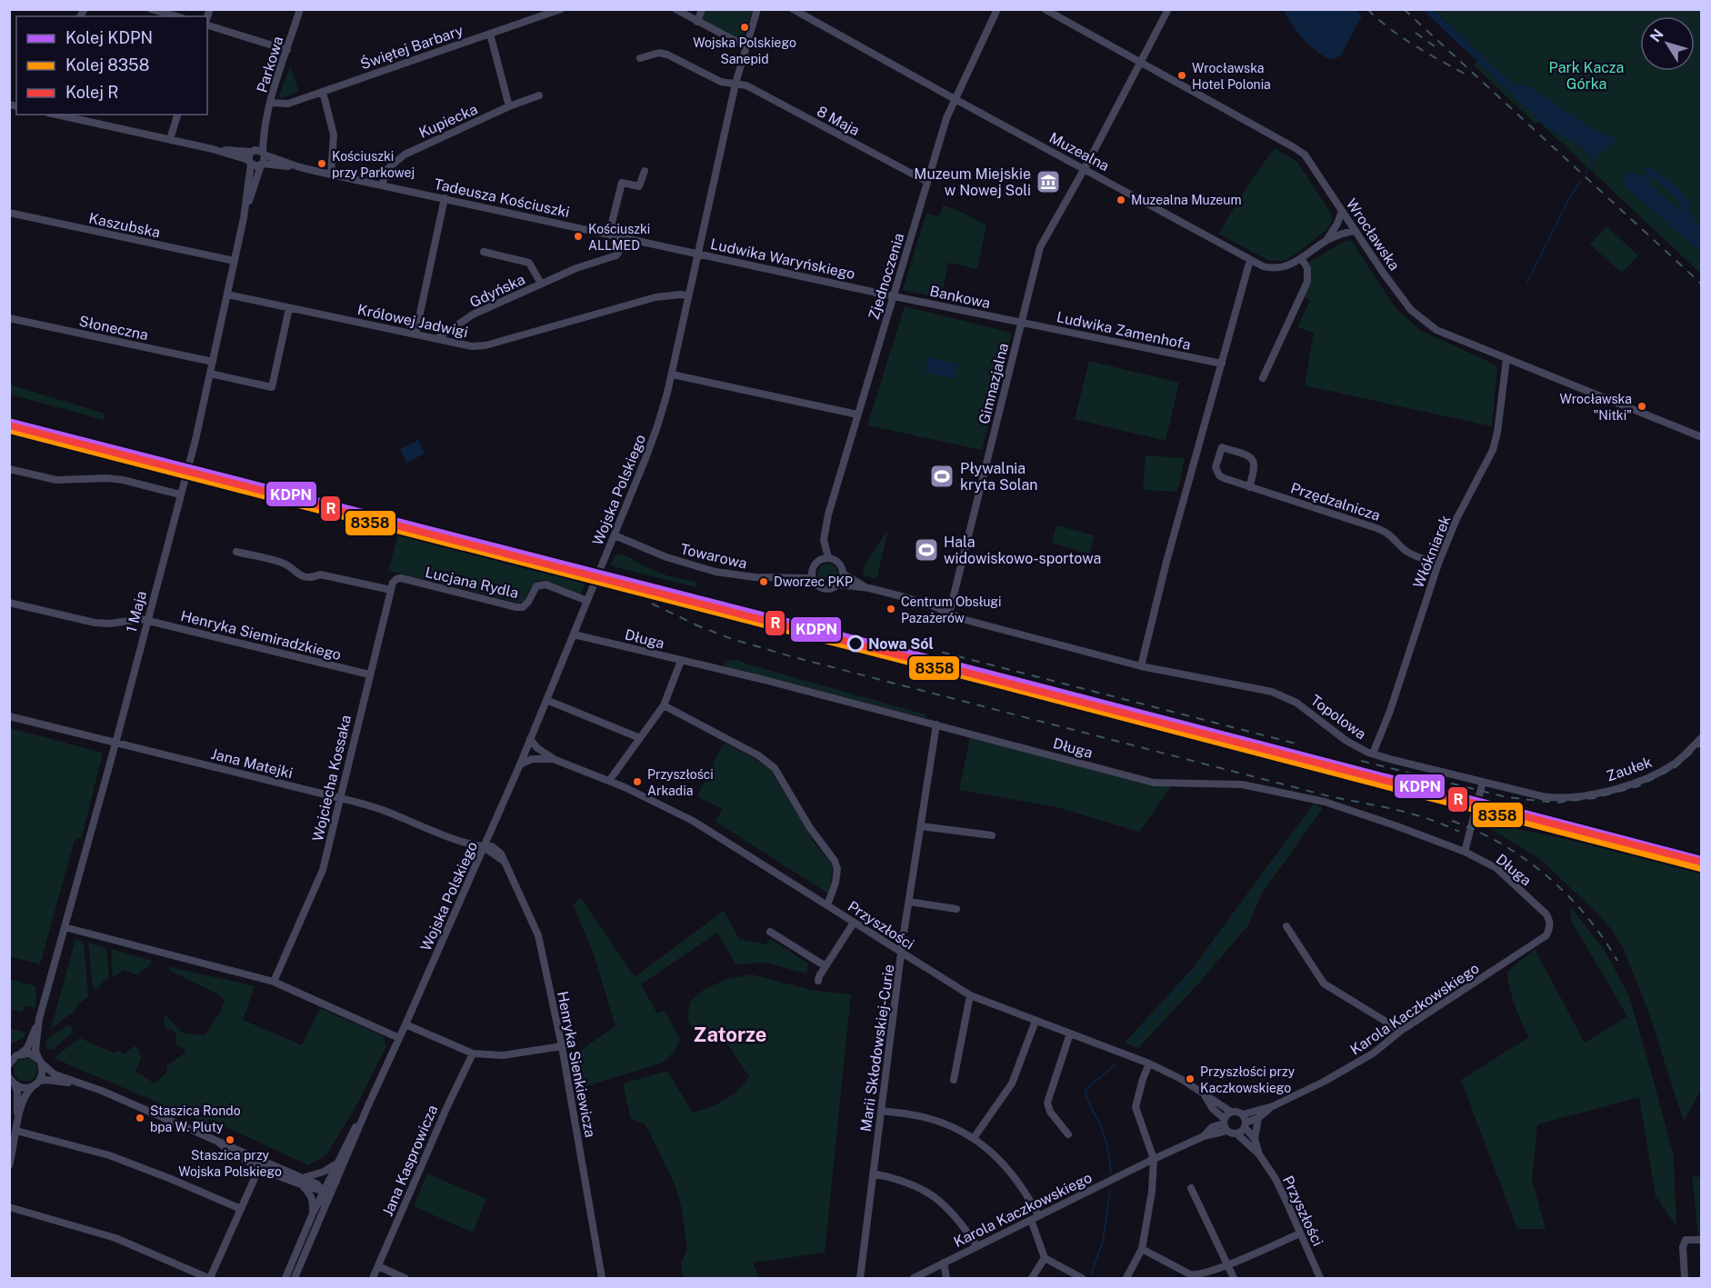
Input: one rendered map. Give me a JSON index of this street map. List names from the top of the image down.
{
  "streets": {
    "street": [
      "Świętej Barbary",
      "Parkowa",
      "Kupiecka",
      "8 Maja",
      "Muzealna",
      "Tadeusza Kościuszki",
      "Kaszubska",
      "Wrocławska",
      "Ludwika Waryńskiego",
      "Zjednoczenia",
      "Gdyńska",
      "Bankowa",
      "Królowej Jadwigi",
      "Słoneczna",
      "Ludwika Zamenhofa",
      "Gimnazjalna",
      "Wojska Polskiego",
      "Przędzalnicza",
      "Włókniarek",
      "Towarowa",
      "Lucjana Rydla",
      "1 Maja",
      "Henryka Siemiradzkiego",
      "Długa",
      "Topolowa",
      "Jana Matejki",
      "Zaułek",
      "Wojciecha Kossaka",
      "Przyszłości",
      "Karola Kaczkowskiego",
      "Marii Skłodowskiej-Curie",
      "Henryka Sienkiewicza",
      "Jana Kasprowicza"
    ]
  },
  "crossings": [
    ["Świętej Barbary", "Parkowa"],
    ["Parkowa", "Tadeusza Kościuszki"],
    ["Parkowa", "1 Maja"],
    ["Kupiecka", "Tadeusza Kościuszki"],
    ["8 Maja", "Zjednoczenia"],
    ["8 Maja", "Wojska Polskiego"],
    ["Muzealna", "Wrocławska"],
    ["Muzealna", "Zjednoczenia"],
    ["Muzealna", "Gimnazjalna"],
    ["Tadeusza Kościuszki", "Ludwika Waryńskiego"],
    ["Tadeusza Kościuszki", "Gdyńska"],
    ["Tadeusza Kościuszki", "Wojska Polskiego"],
    ["Tadeusza Kościuszki", "1 Maja"],
    ["Kaszubska", "1 Maja"],
    ["Wrocławska", "Gimnazjalna"],
    ["Wrocławska", "Włókniarek"],
    ["Ludwika Waryńskiego", "Zjednoczenia"],
    ["Ludwika Waryńskiego", "Bankowa"],
    ["Ludwika Waryńskiego", "Wojska Polskiego"],
    ["Zjednoczenia", "Bankowa"],
    ["Zjednoczenia", "Towarowa"],
    ["Gdyńska", "Królowej Jadwigi"],
    ["Bankowa", "Ludwika Zamenhofa"],
    ["Bankowa", "Gimnazjalna"],
    ["Królowej Jadwigi", "Wojska Polskiego"],
    ["Królowej Jadwigi", "1 Maja"],
    ["Słoneczna", "1 Maja"],
    ["Ludwika Zamenhofa", "Gimnazjalna"],
    ["Gimnazjalna", "Topolowa"],
    ["Wojska Polskiego", "Towarowa"],
    ["Wojska Polskiego", "Lucjana Rydla"],
    ["Wojska Polskiego", "Długa"],
    ["Wojska Polskiego", "Jana Matejki"],
    ["Wojska Polskiego", "Przyszłości"],
    ["Wojska Polskiego", "Henryka Sienkiewicza"],
    ["Przędzalnicza", "Włókniarek"],
    ["Włókniarek", "Topolowa"],
    ["Lucjana Rydla", "Wojciecha Kossaka"],
    ["1 Maja", "Henryka Siemiradzkiego"],
    ["1 Maja", "Jana Matejki"],
    ["Henryka Siemiradzkiego", "Wojciecha Kossaka"],
    ["Długa", "Karola Kaczkowskiego"],
    ["Długa", "Marii Skłodowskiej-Curie"],
    ["Topolowa", "Zaułek"],
    ["Jana Matejki", "Wojciecha Kossaka"],
    ["Jana Matejki", "Henryka Sienkiewicza"],
    ["Przyszłości", "Karola Kaczkowskiego"],
    ["Przyszłości", "Marii Skłodowskiej-Curie"]
  ],
  "districts": ["Zatorze"],
  "parks": ["Park Kacza Górka"],
  "places": {
    "other": [
      "Wojska Polskiego Sanepid",
      "Wrocławska Hotel Polonia",
      "Kościuszki przy Parkowej",
      "Muzealna Muzeum",
      "Kościuszki ALLMED",
      "Wrocławska \"Nitki\"",
      "Dworzec PKP",
      "Centrum Obsługi Pazażerów",
      "Nowa Sól",
      "Przyszłości Arkadia",
      "Przyszłości przy Kaczkowskiego",
      "Staszica Rondo bpa W. Pluty",
      "Staszica przy Wojska Polskiego"
    ],
    "museum": ["Muzeum Miejskie w Nowej Soli"],
    "sports": ["Pływalnia kryta Solan", "Hala widowiskowo-sportowa"]
  },
  "lines": ["rail line KDPN", "rail line R", "rail line 8358"],
  "legend": ["Kolej KDPN", "Kolej 8358", "Kolej R"],
  "north": "top left"
}
